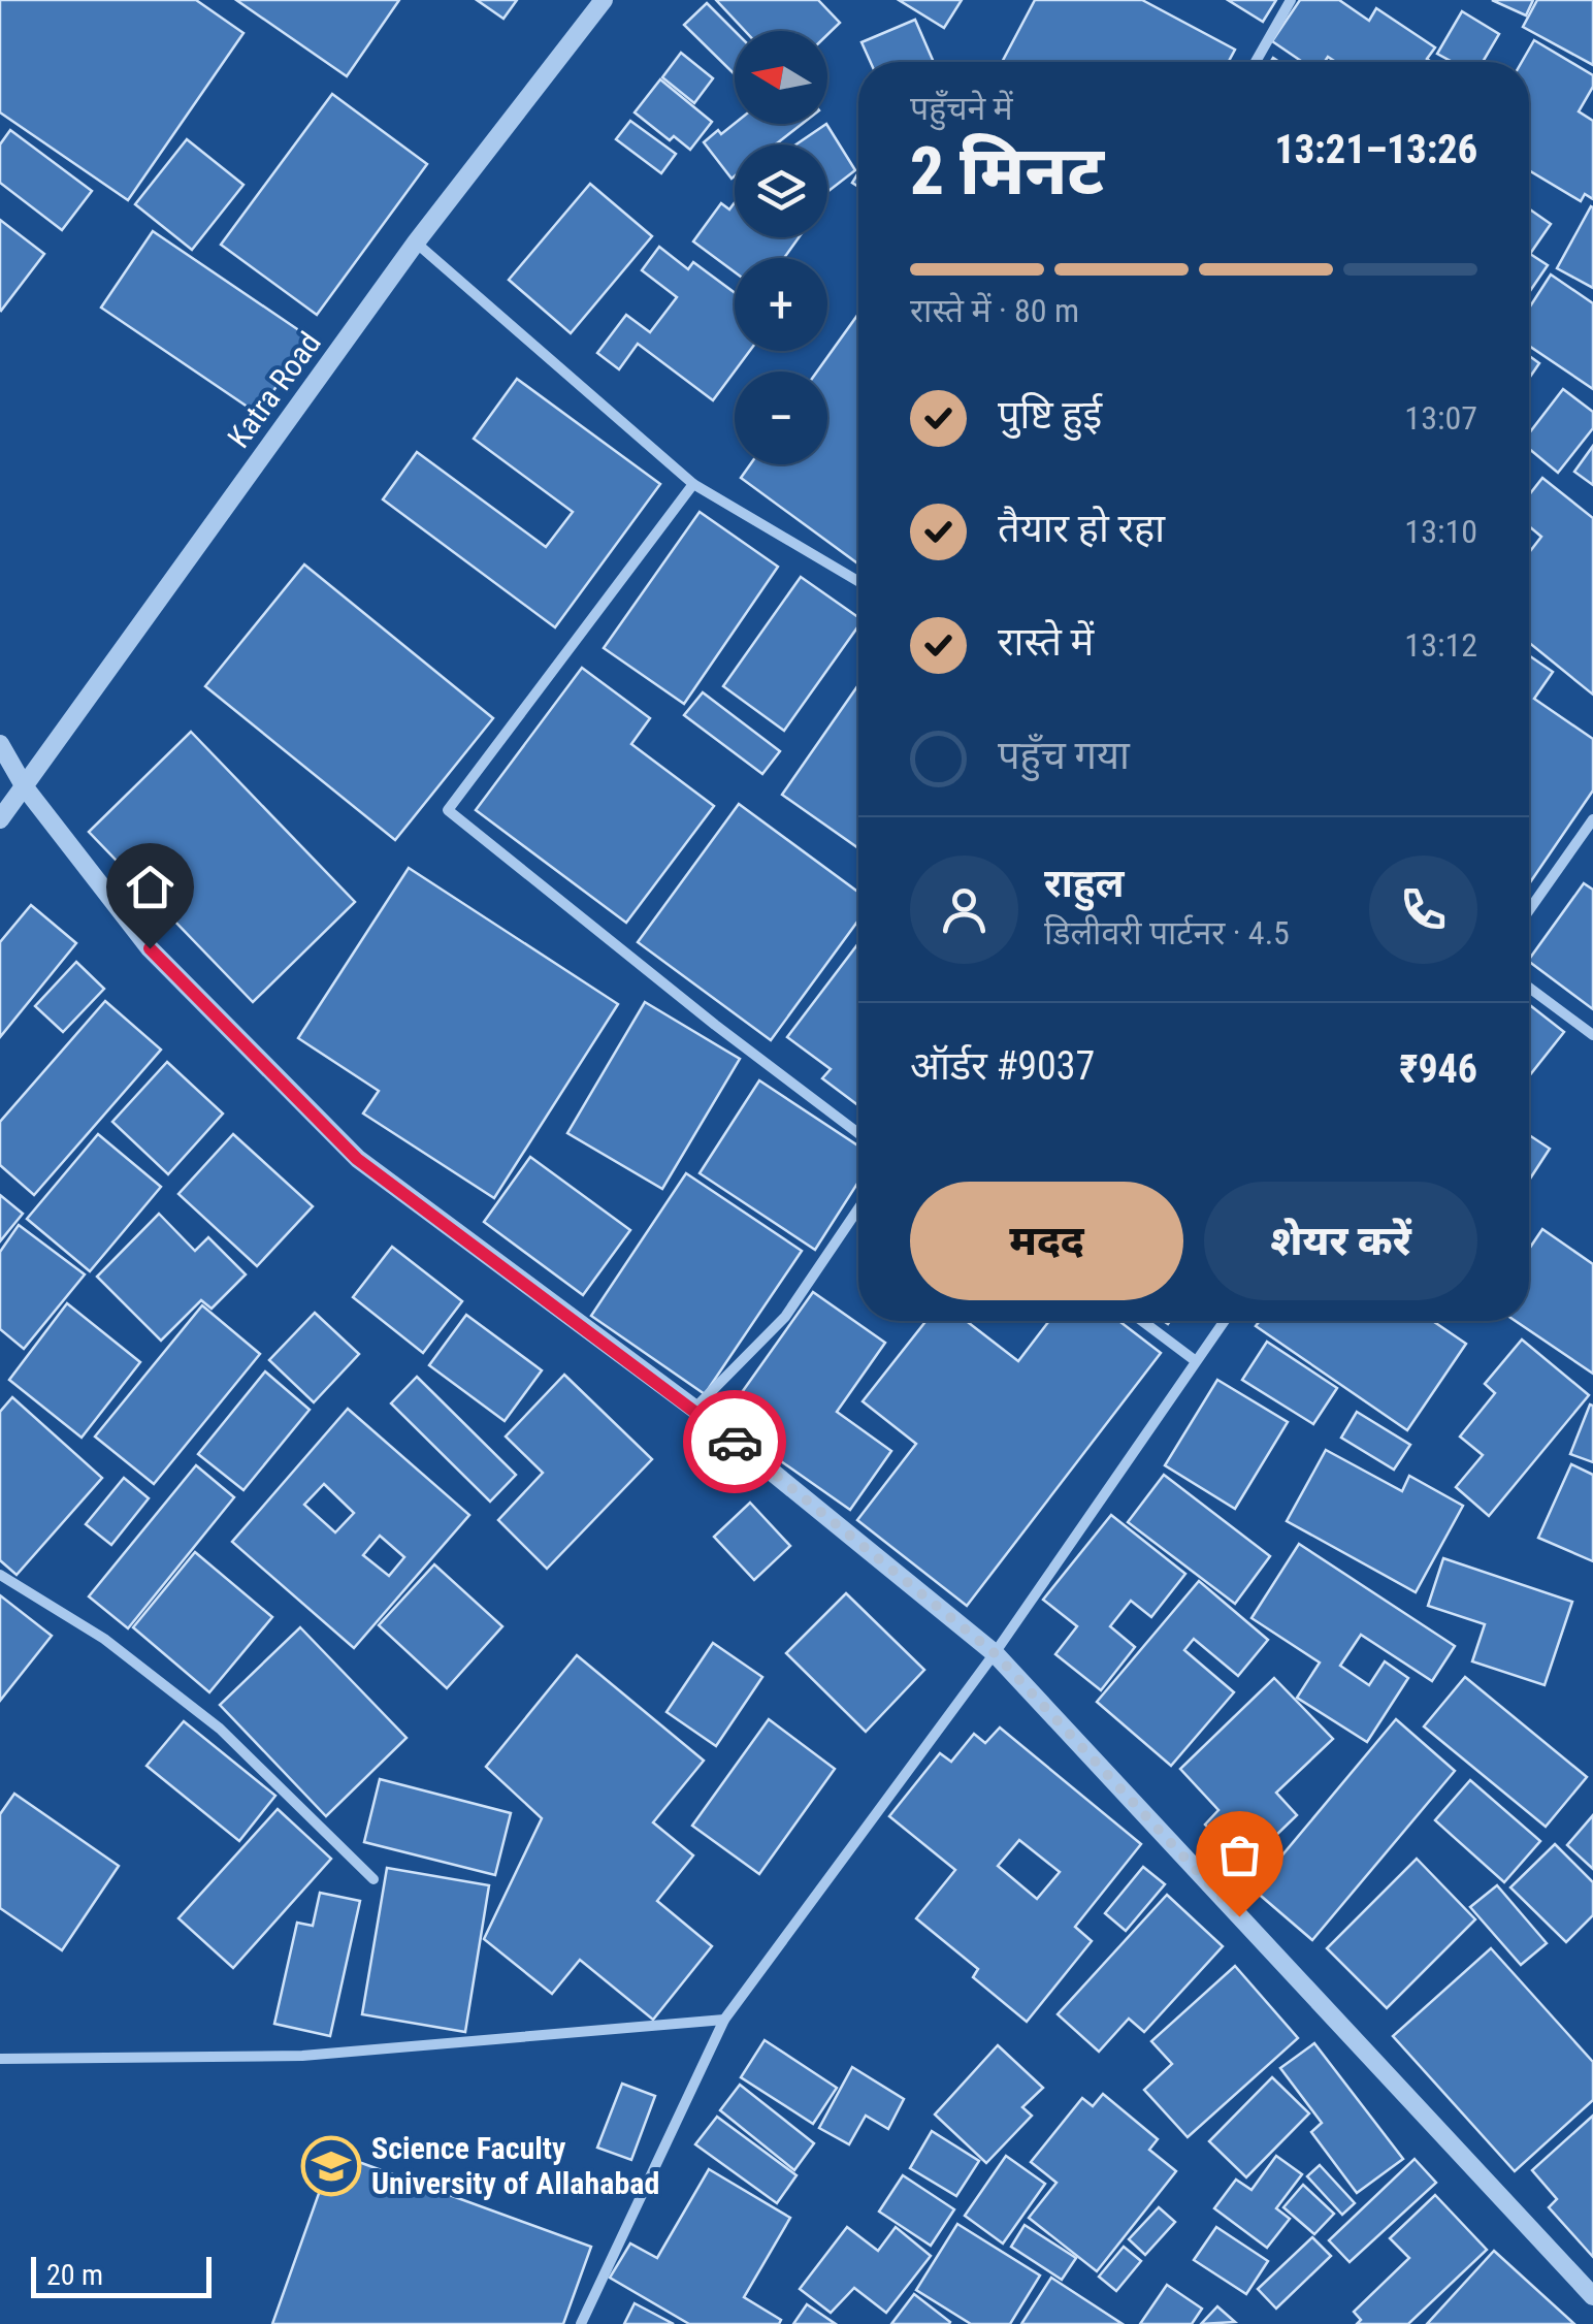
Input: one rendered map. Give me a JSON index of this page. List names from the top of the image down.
{
  "streets": {
    "street": ["Katra Road"]
  },
  "places": {
    "school or university": ["Science Faculty University of Allahabad"]
  },
  "scale_bar": "20 m",
  "north": "left",
  "page": {
    "map_buttons": ["+", "−"],
    "heading": ["2 मिनट", "पहुँचने में", "13:21–13:26"],
    "panel": [
      "राहुल",
      "डिलीवरी पार्टनर · 4.5",
      "ऑर्डर #9037",
      "₹946"
    ],
    "bar": "रास्ते में · 80 m",
    "list": [
      ["पुष्टि हुई", "13:07"],
      ["तैयार हो रहा", "13:10"],
      ["रास्ते में", "13:12"],
      "पहुँच गया"
    ],
    "buttons": ["मदद", "शेयर करें"],
    "scale": "20 m"
  }
}
